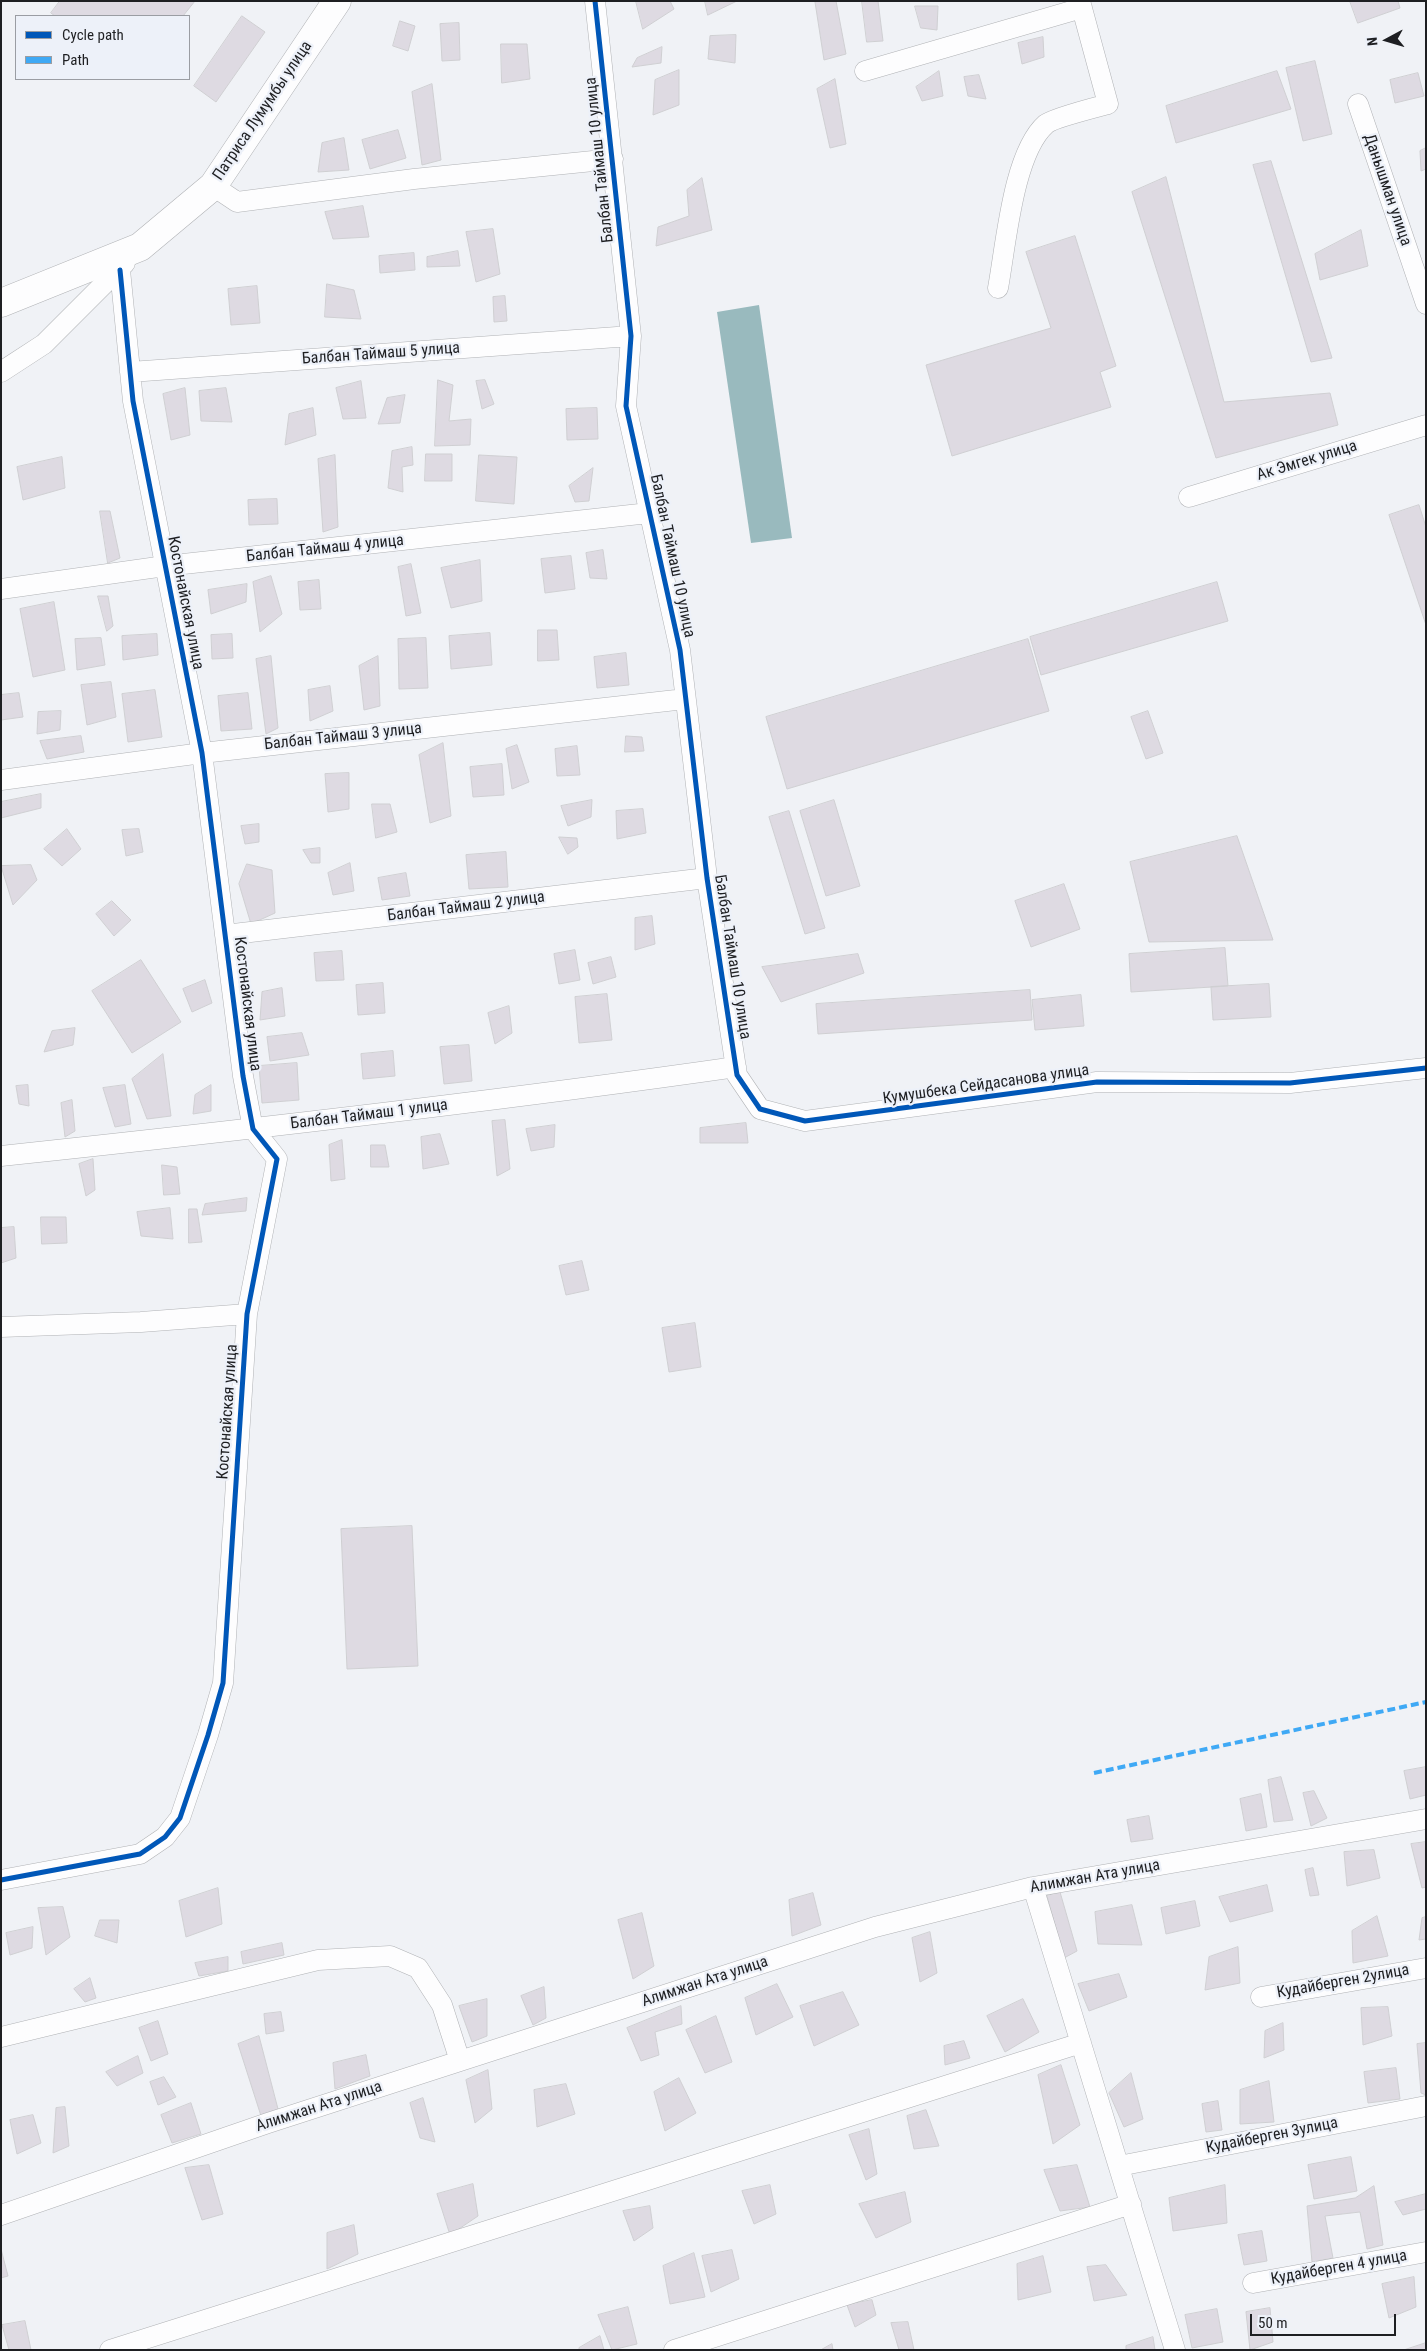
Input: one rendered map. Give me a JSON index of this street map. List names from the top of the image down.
{
  "streets": {
    "street": [
      "Патриса Лумумбы улица",
      "Балбан Таймаш 10 улица",
      "Данышман улица",
      "Балбан Таймаш 5 улица",
      "Ак Эмгек улица",
      "Балбан Таймаш 4 улица",
      "Костонайская улица",
      "Балбан Таймаш 3 улица",
      "Балбан Таймаш 2 улица",
      "Кумушбека Сейдасанова улица",
      "Балбан Таймаш 1 улица",
      "Алимжан Ата улица",
      "Кудайберген 2улица",
      "Кудайберген 3улица",
      "Кудайберген 4 улица"
    ]
  },
  "crossings": [
    ["Патриса Лумумбы улица", "Костонайская улица"],
    ["Балбан Таймаш 10 улица", "Балбан Таймаш 5 улица"],
    ["Балбан Таймаш 10 улица", "Балбан Таймаш 4 улица"],
    ["Балбан Таймаш 10 улица", "Балбан Таймаш 3 улица"],
    ["Балбан Таймаш 10 улица", "Балбан Таймаш 2 улица"],
    ["Балбан Таймаш 10 улица", "Кумушбека Сейдасанова улица"],
    ["Балбан Таймаш 10 улица", "Балбан Таймаш 1 улица"],
    ["Балбан Таймаш 5 улица", "Костонайская улица"],
    ["Балбан Таймаш 4 улица", "Костонайская улица"],
    ["Костонайская улица", "Балбан Таймаш 3 улица"],
    ["Костонайская улица", "Балбан Таймаш 2 улица"],
    ["Костонайская улица", "Балбан Таймаш 1 улица"]
  ],
  "legend": ["Cycle path", "Path"],
  "scale_bar": "50 m",
  "north": "left"
}
